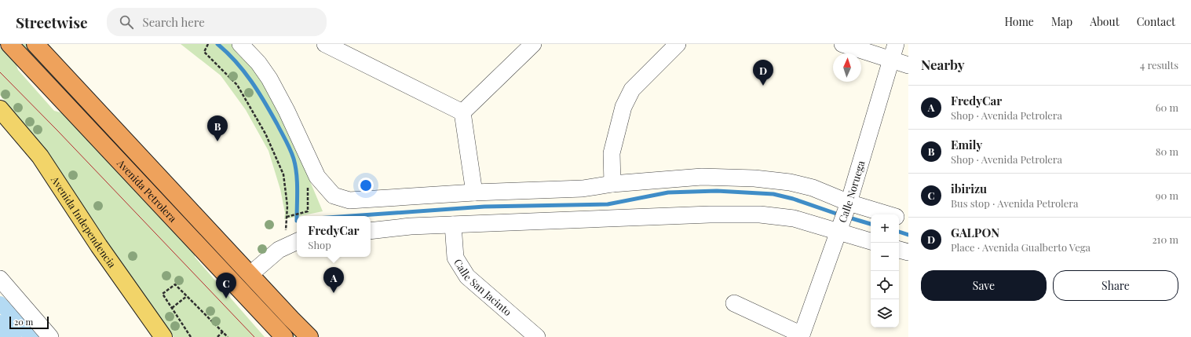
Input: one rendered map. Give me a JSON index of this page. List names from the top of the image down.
{
  "streets": {
    "highway": ["Avenida Petrolera"],
    "main road": ["Avenida Independencia"],
    "street": ["Calle Noruega", "Calle San Jacinto"]
  },
  "scale_bar": "20 m",
  "north": "top",
  "page": {
    "header": "Streetwise",
    "search": "Search here",
    "nav": [
      "Home",
      "Map",
      "About",
      "Contact"
    ],
    "heading": ["Nearby", "4 results"],
    "pins": [
      "D",
      "B",
      "A",
      "C"
    ],
    "list": [
      {
        "mark": "A",
        "name": "FredyCar",
        "note": "Shop · Avenida Petrolera",
        "value": "60 m"
      },
      {
        "mark": "B",
        "name": "Emily",
        "note": "Shop · Avenida Petrolera",
        "value": "80 m"
      },
      {
        "mark": "C",
        "name": "ibirizu",
        "note": "Bus stop · Avenida Petrolera",
        "value": "90 m"
      },
      {
        "mark": "D",
        "name": "GALPON",
        "note": "Place · Avenida Gualberto Vega",
        "value": "210 m"
      }
    ],
    "map_buttons": ["+", "−"],
    "popup": ["FredyCar", "Shop"],
    "buttons": ["Save", "Share"],
    "scale": "20 m"
  }
}
